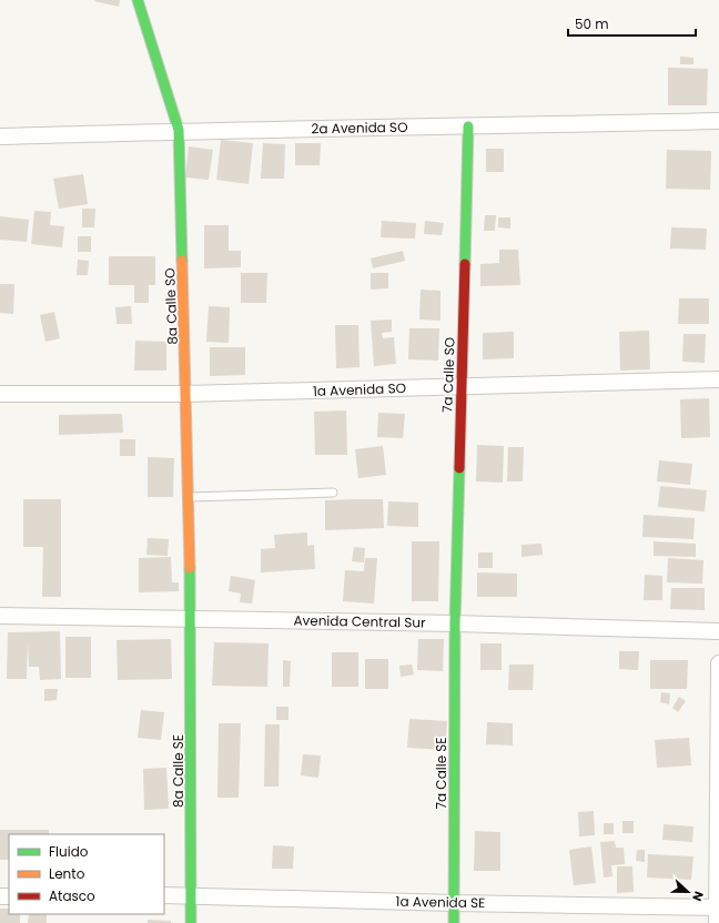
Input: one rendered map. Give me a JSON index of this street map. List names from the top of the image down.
{
  "streets": {
    "street": [
      "2a Avenida SO",
      "8a Calle SO",
      "7a Calle SO",
      "1a Avenida SO",
      "Avenida Central Sur",
      "8a Calle SE",
      "7a Calle SE",
      "1a Avenida SE"
    ]
  },
  "crossings": [
    ["2a Avenida SO", "8a Calle SO"],
    ["2a Avenida SO", "7a Calle SO"],
    ["8a Calle SO", "1a Avenida SO"],
    ["8a Calle SO", "Avenida Central Sur"],
    ["8a Calle SO", "8a Calle SE"],
    ["7a Calle SO", "1a Avenida SO"],
    ["7a Calle SO", "Avenida Central Sur"],
    ["7a Calle SO", "7a Calle SE"],
    ["Avenida Central Sur", "8a Calle SE"],
    ["Avenida Central Sur", "7a Calle SE"],
    ["8a Calle SE", "1a Avenida SE"],
    ["7a Calle SE", "1a Avenida SE"]
  ],
  "legend": ["Fluido", "Lento", "Atasco"],
  "scale_bar": "50 m",
  "north": "right"
}
